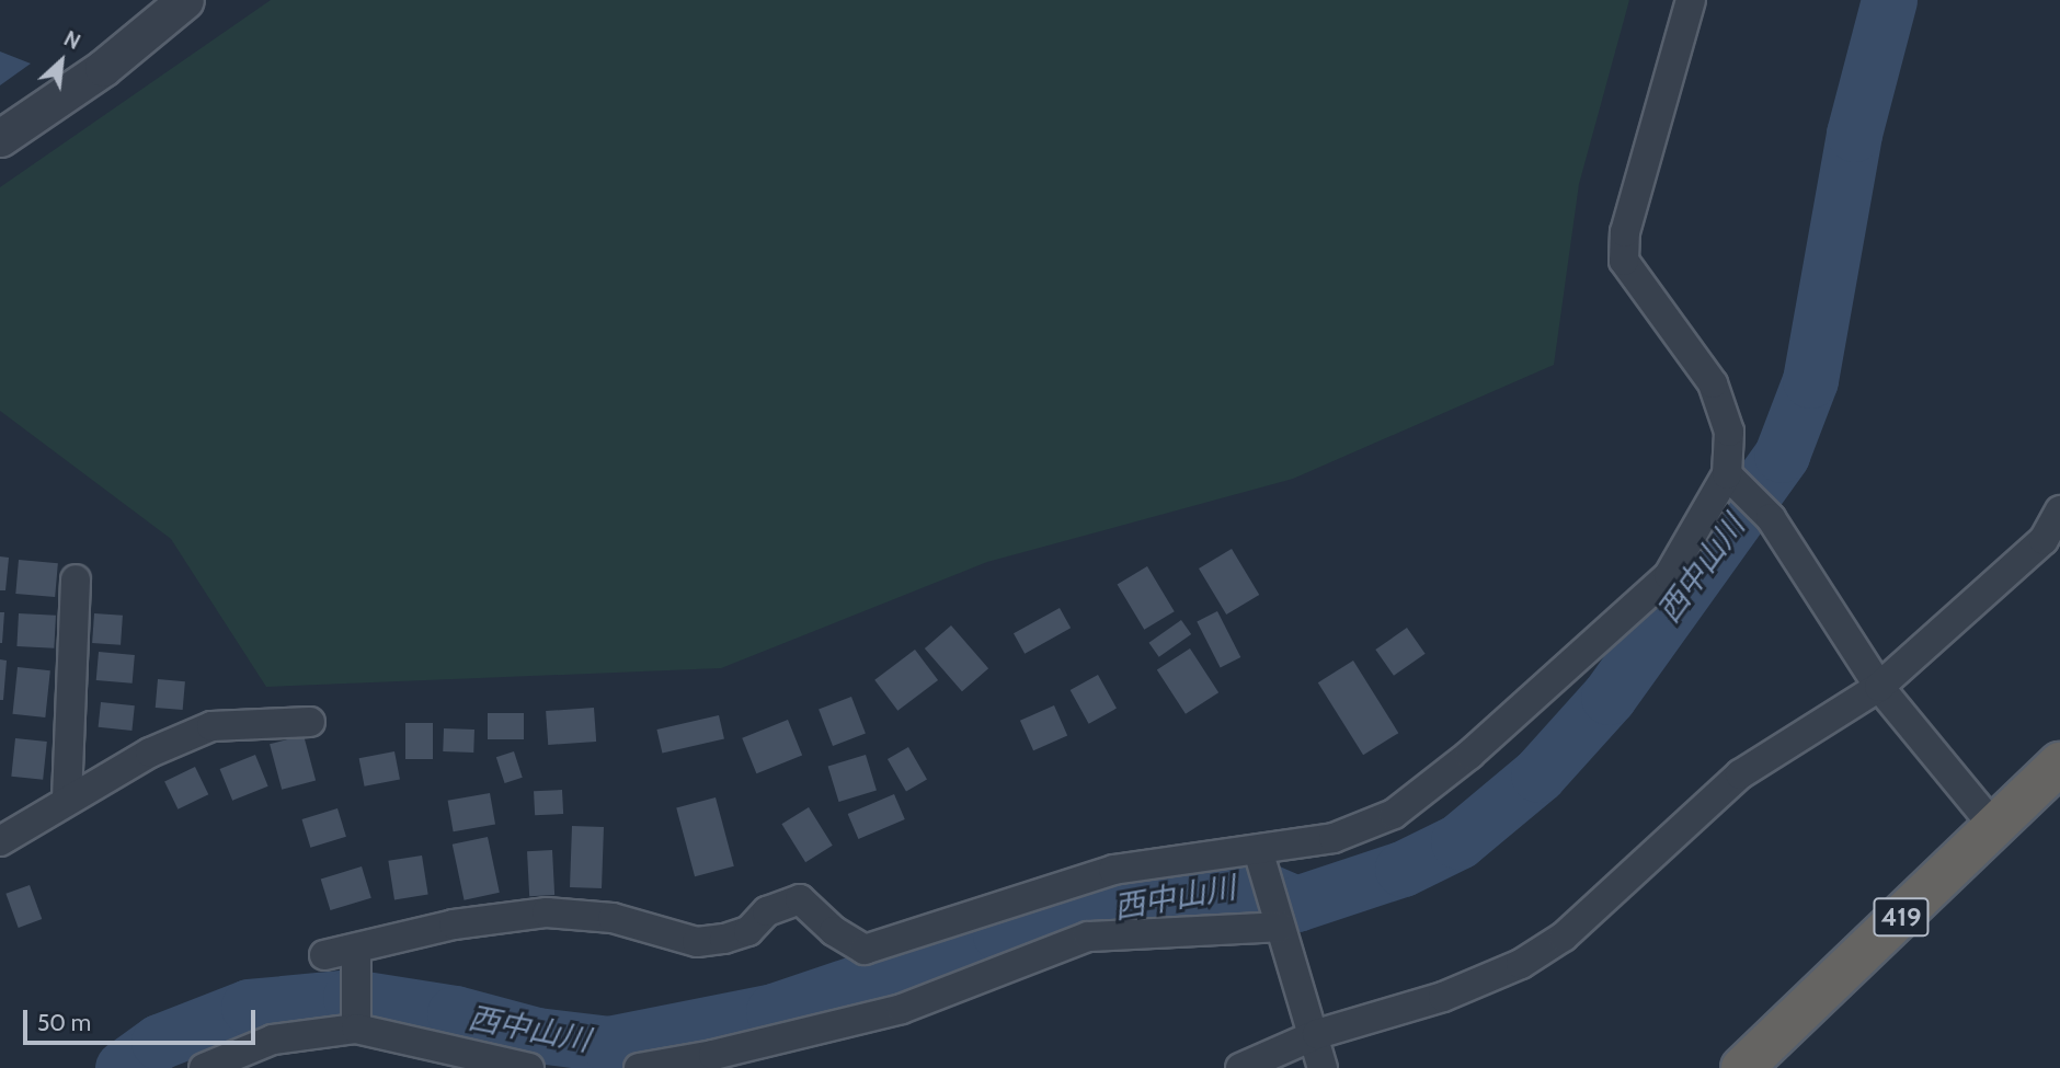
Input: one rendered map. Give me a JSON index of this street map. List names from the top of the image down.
{
  "streets": {
    "highway": ["419"]
  },
  "water": ["西中山川"],
  "scale_bar": "50 m",
  "north": "top right"
}
